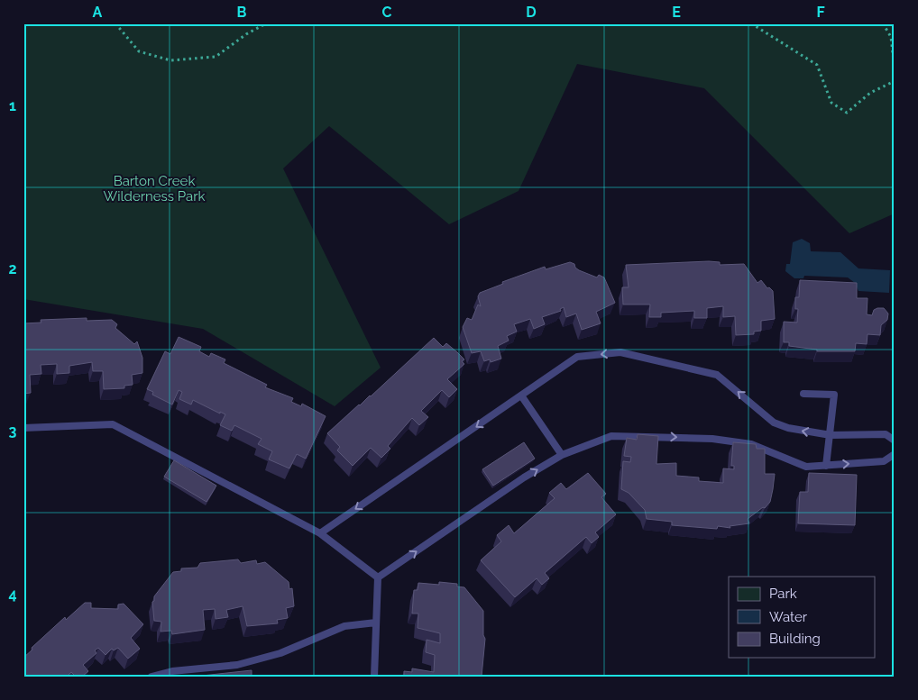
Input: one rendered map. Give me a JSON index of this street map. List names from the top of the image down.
{
  "parks": ["Barton Creek Wilderness Park"],
  "legend": ["Park", "Water", "Building"],
  "grid": {
    "columns": [
      "A",
      "B",
      "C",
      "D",
      "E",
      "F"
    ],
    "rows": [
      "1",
      "2",
      "3",
      "4"
    ]
  }
}
